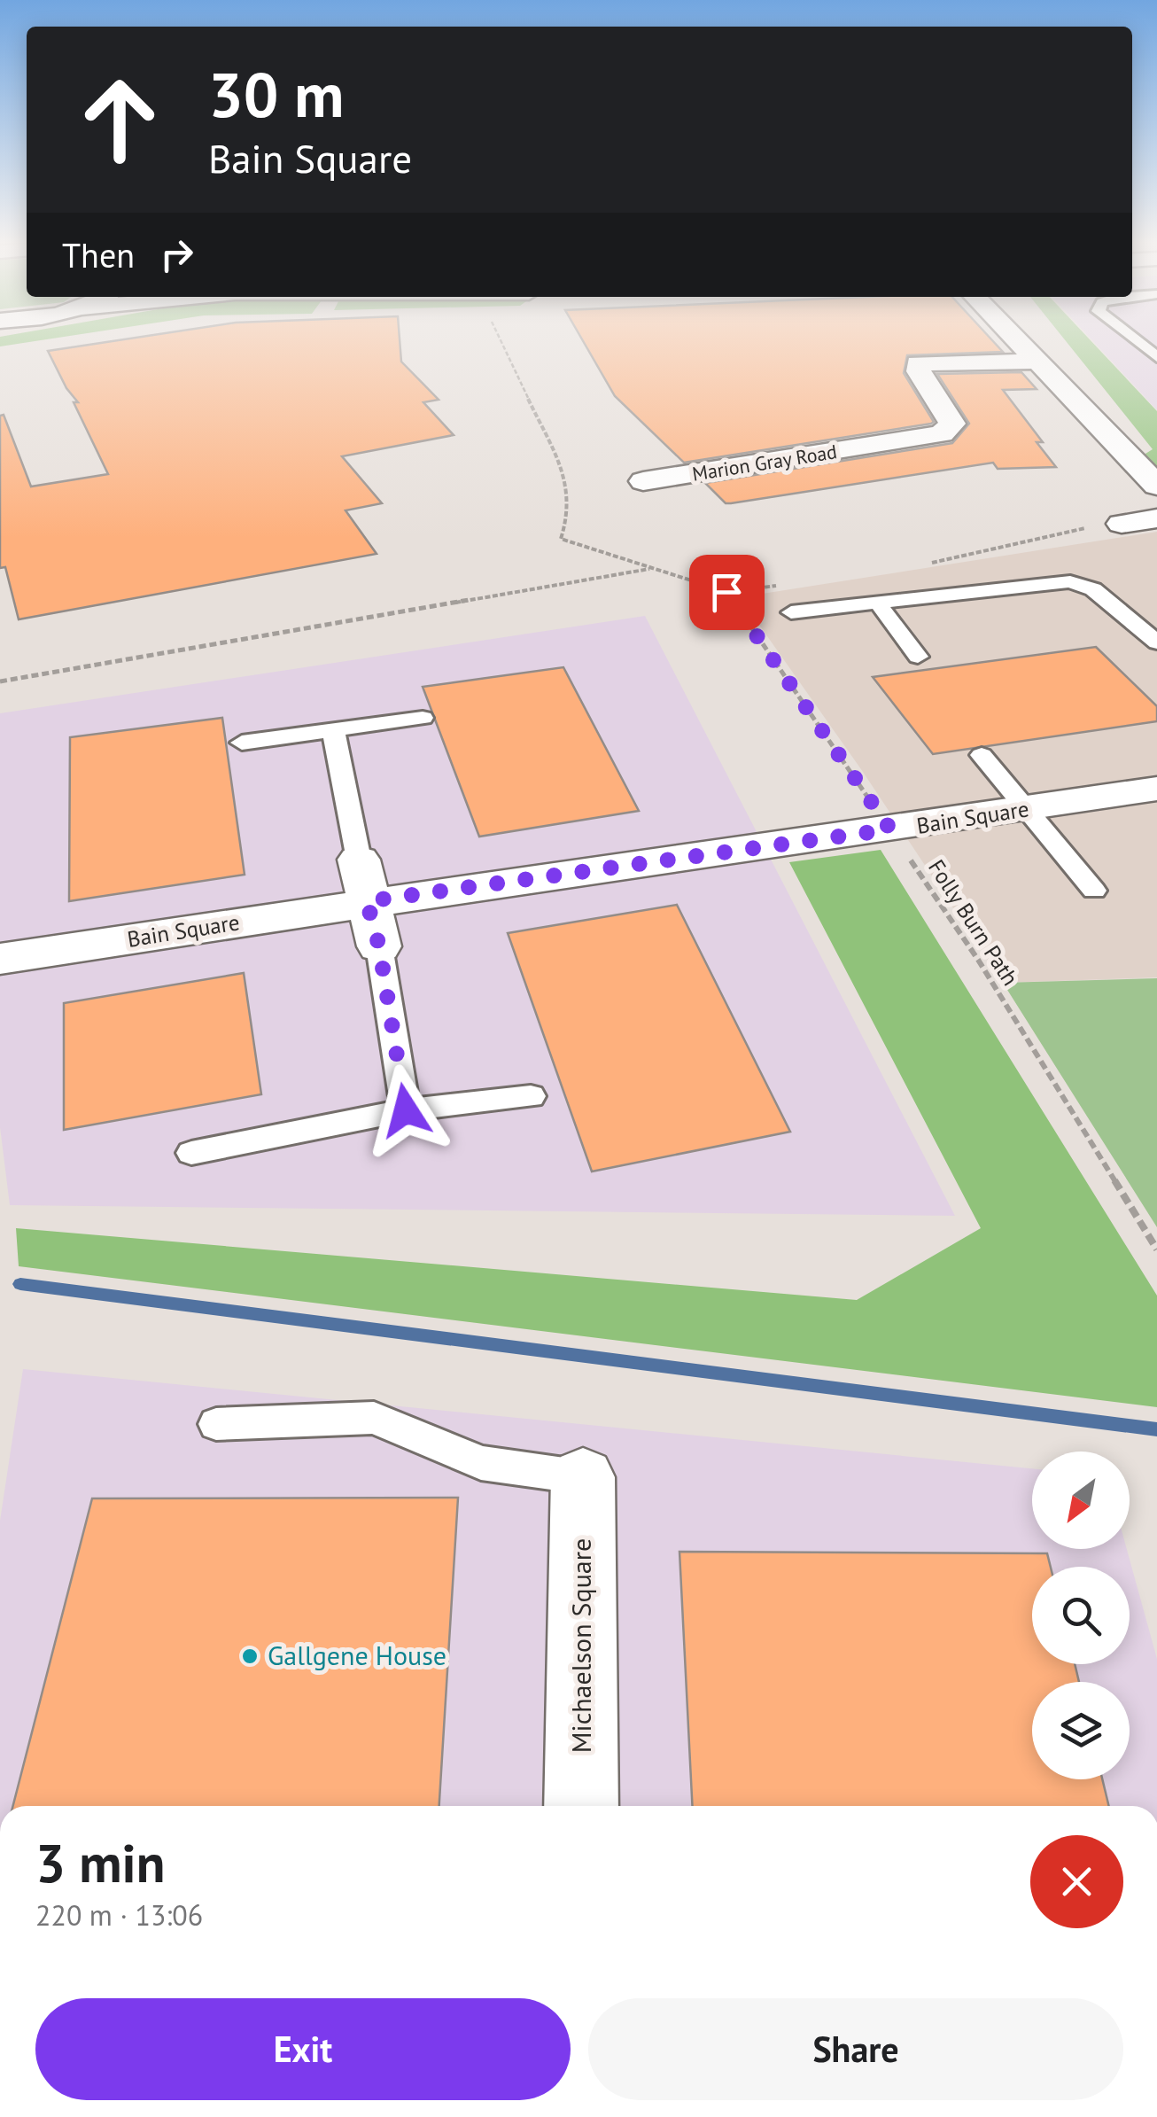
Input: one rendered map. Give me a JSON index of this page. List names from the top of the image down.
{
  "streets": {
    "street": ["Marion Gray Road", "Bain Square", "Michaelson Square"],
    "path": ["Folly Burn Path"]
  },
  "crossings": [
    ["Bain Square", "Folly Burn Path"]
  ],
  "places": ["Gallgene House"],
  "north": "bottom left",
  "page": {
    "turn": ["30 m", "Bain Square"],
    "then": "Then",
    "heading": ["3 min", "220 m · 13:06"],
    "buttons": ["Exit", "Share"]
  }
}
